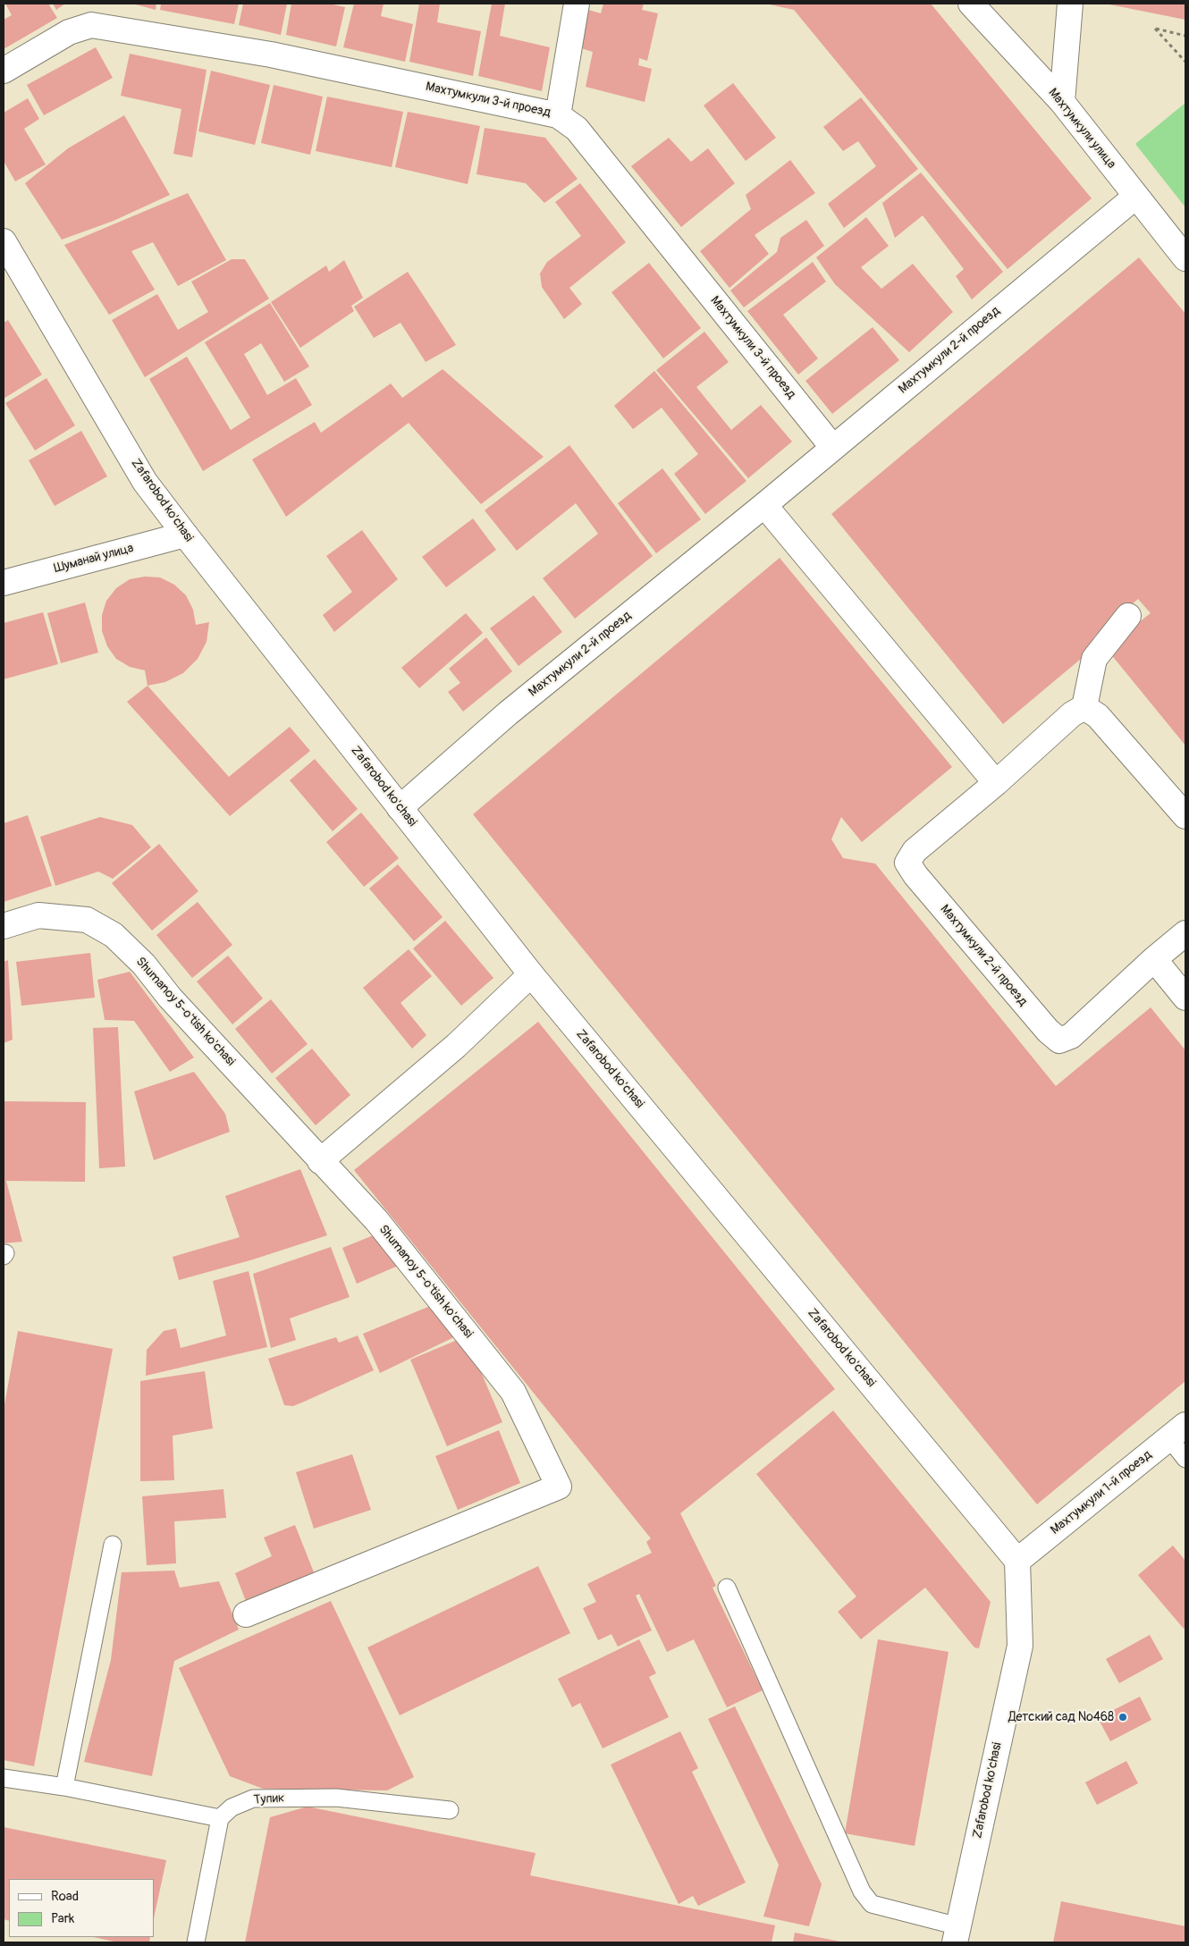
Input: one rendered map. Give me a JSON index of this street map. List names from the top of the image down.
{
  "streets": {
    "street": [
      "Махтумкули 3-й проезд",
      "Махтумкули улица",
      "Махтумкули 2-й проезд",
      "Zafarobod ko'chasi",
      "Шуманай улица",
      "Shumanoy 5-o'tish ko'chasi",
      "Махтумкули 1-й проезд"
    ],
    "lane": ["Тупик"]
  },
  "crossings": [
    ["Махтумкули 3-й проезд", "Махтумкули 2-й проезд"],
    ["Махтумкули улица", "Махтумкули 2-й проезд"],
    ["Махтумкули 2-й проезд", "Zafarobod ko'chasi"],
    ["Zafarobod ko'chasi", "Шуманай улица"],
    ["Zafarobod ko'chasi", "Махтумкули 1-й проезд"]
  ],
  "places": ["Детский сад №468"],
  "legend": ["Road", "Park"]
}
